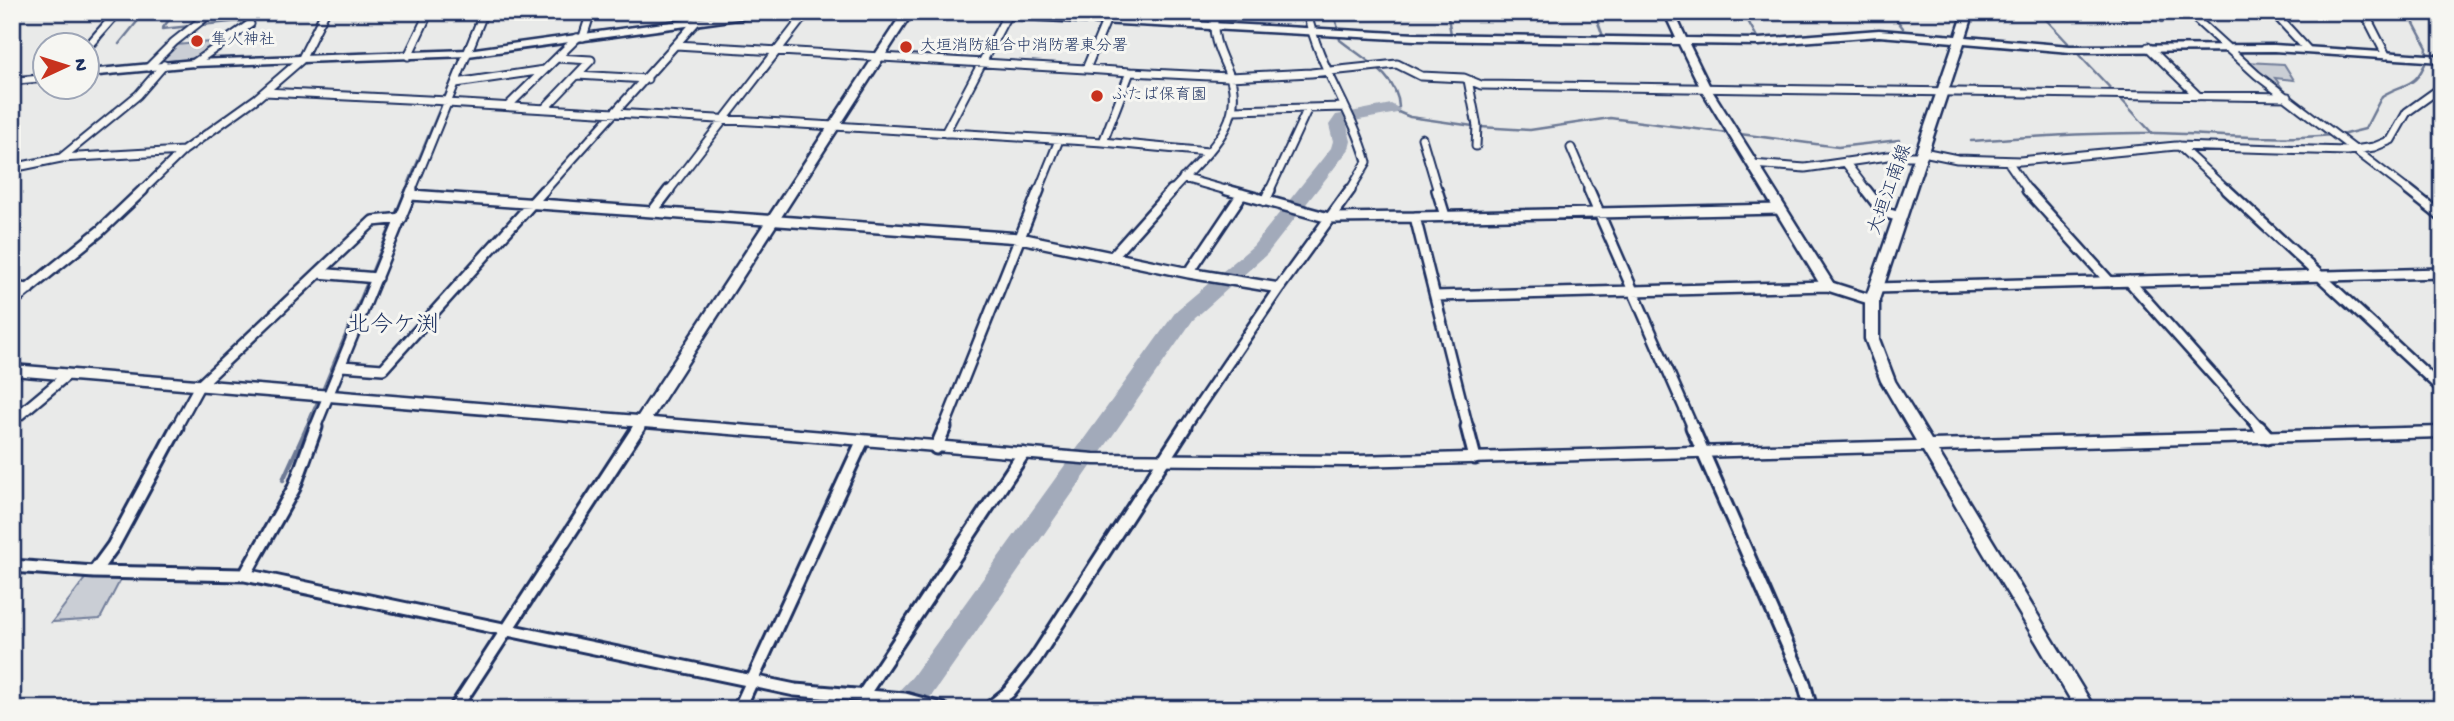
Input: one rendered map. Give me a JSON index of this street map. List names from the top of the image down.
{
  "streets": {
    "street": ["大垣江南線"]
  },
  "districts": ["北今ケ渕"],
  "places": ["隼人神社", "大垣消防組合中消防署東分署", "ふたば保育園"],
  "north": "right"
}
